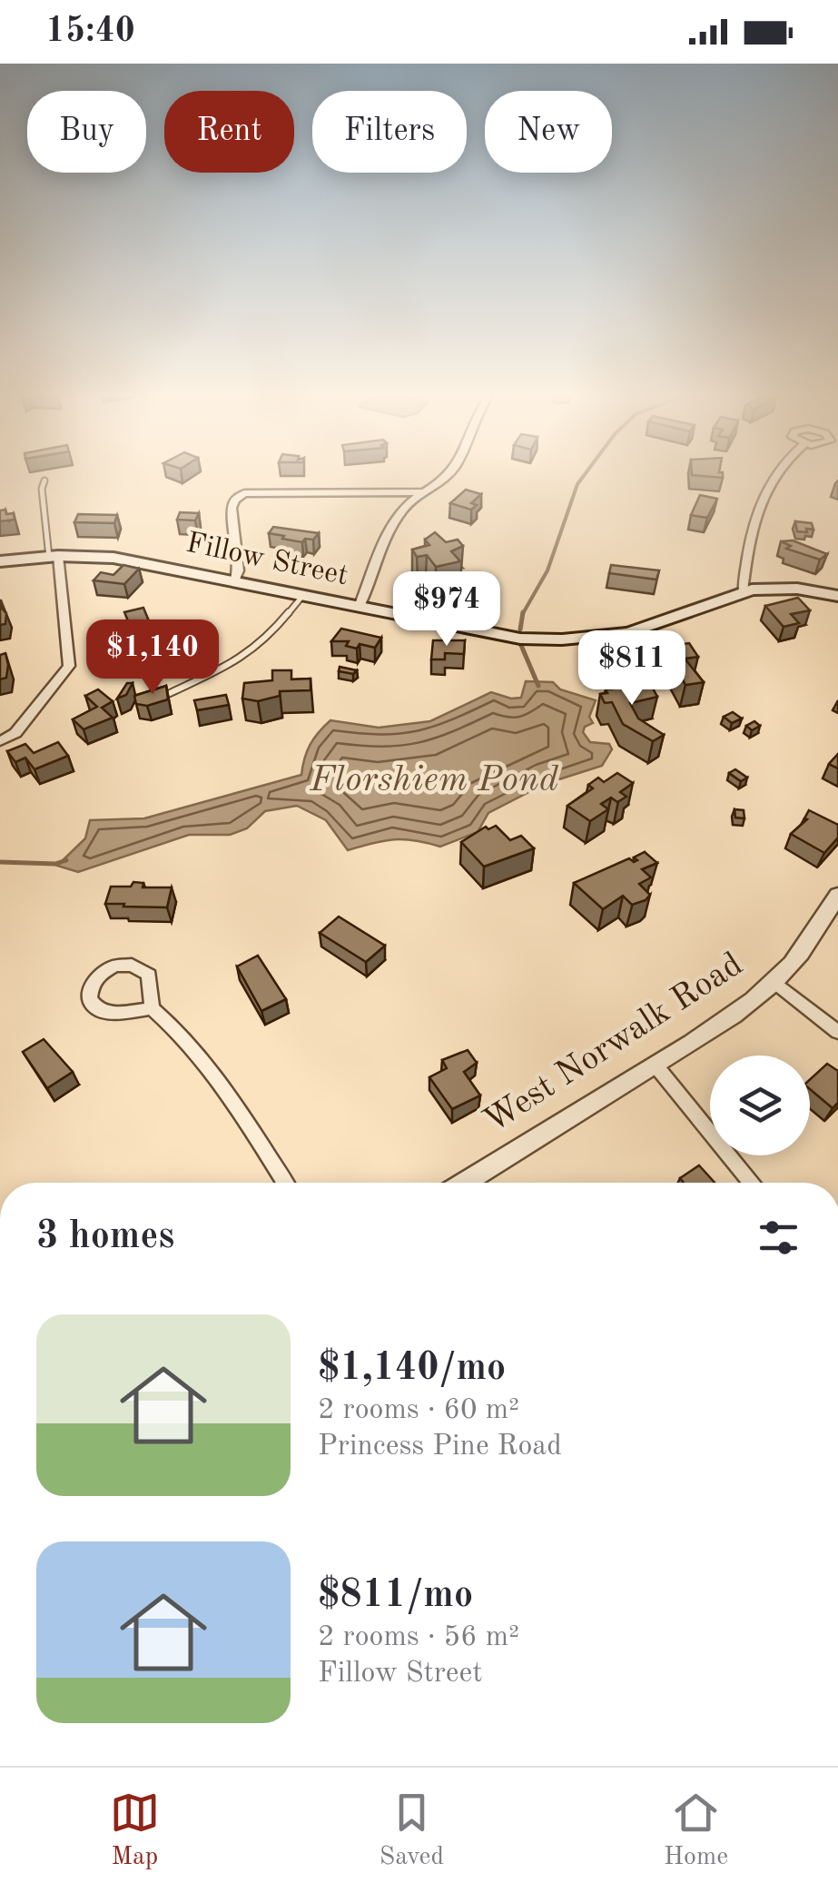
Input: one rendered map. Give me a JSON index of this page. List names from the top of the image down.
{
  "streets": {
    "main road": ["Fillow Street"],
    "street": ["West Norwalk Road"]
  },
  "water": ["Florshiem Pond"],
  "page": {
    "status": "15:40",
    "chip": [
      "Buy",
      "Rent",
      "Filters",
      "New"
    ],
    "price": ["$974", "$1,140", "$811"],
    "heading": "3 homes",
    "list": [
      {
        "name": "$1,140/mo",
        "note": "2 rooms · 60 m² · Princess Pine Road"
      },
      {
        "name": "$811/mo",
        "note": "2 rooms · 56 m² · Fillow Street"
      }
    ],
    "tabs": ["Map", "Saved", "Home"]
  }
}
